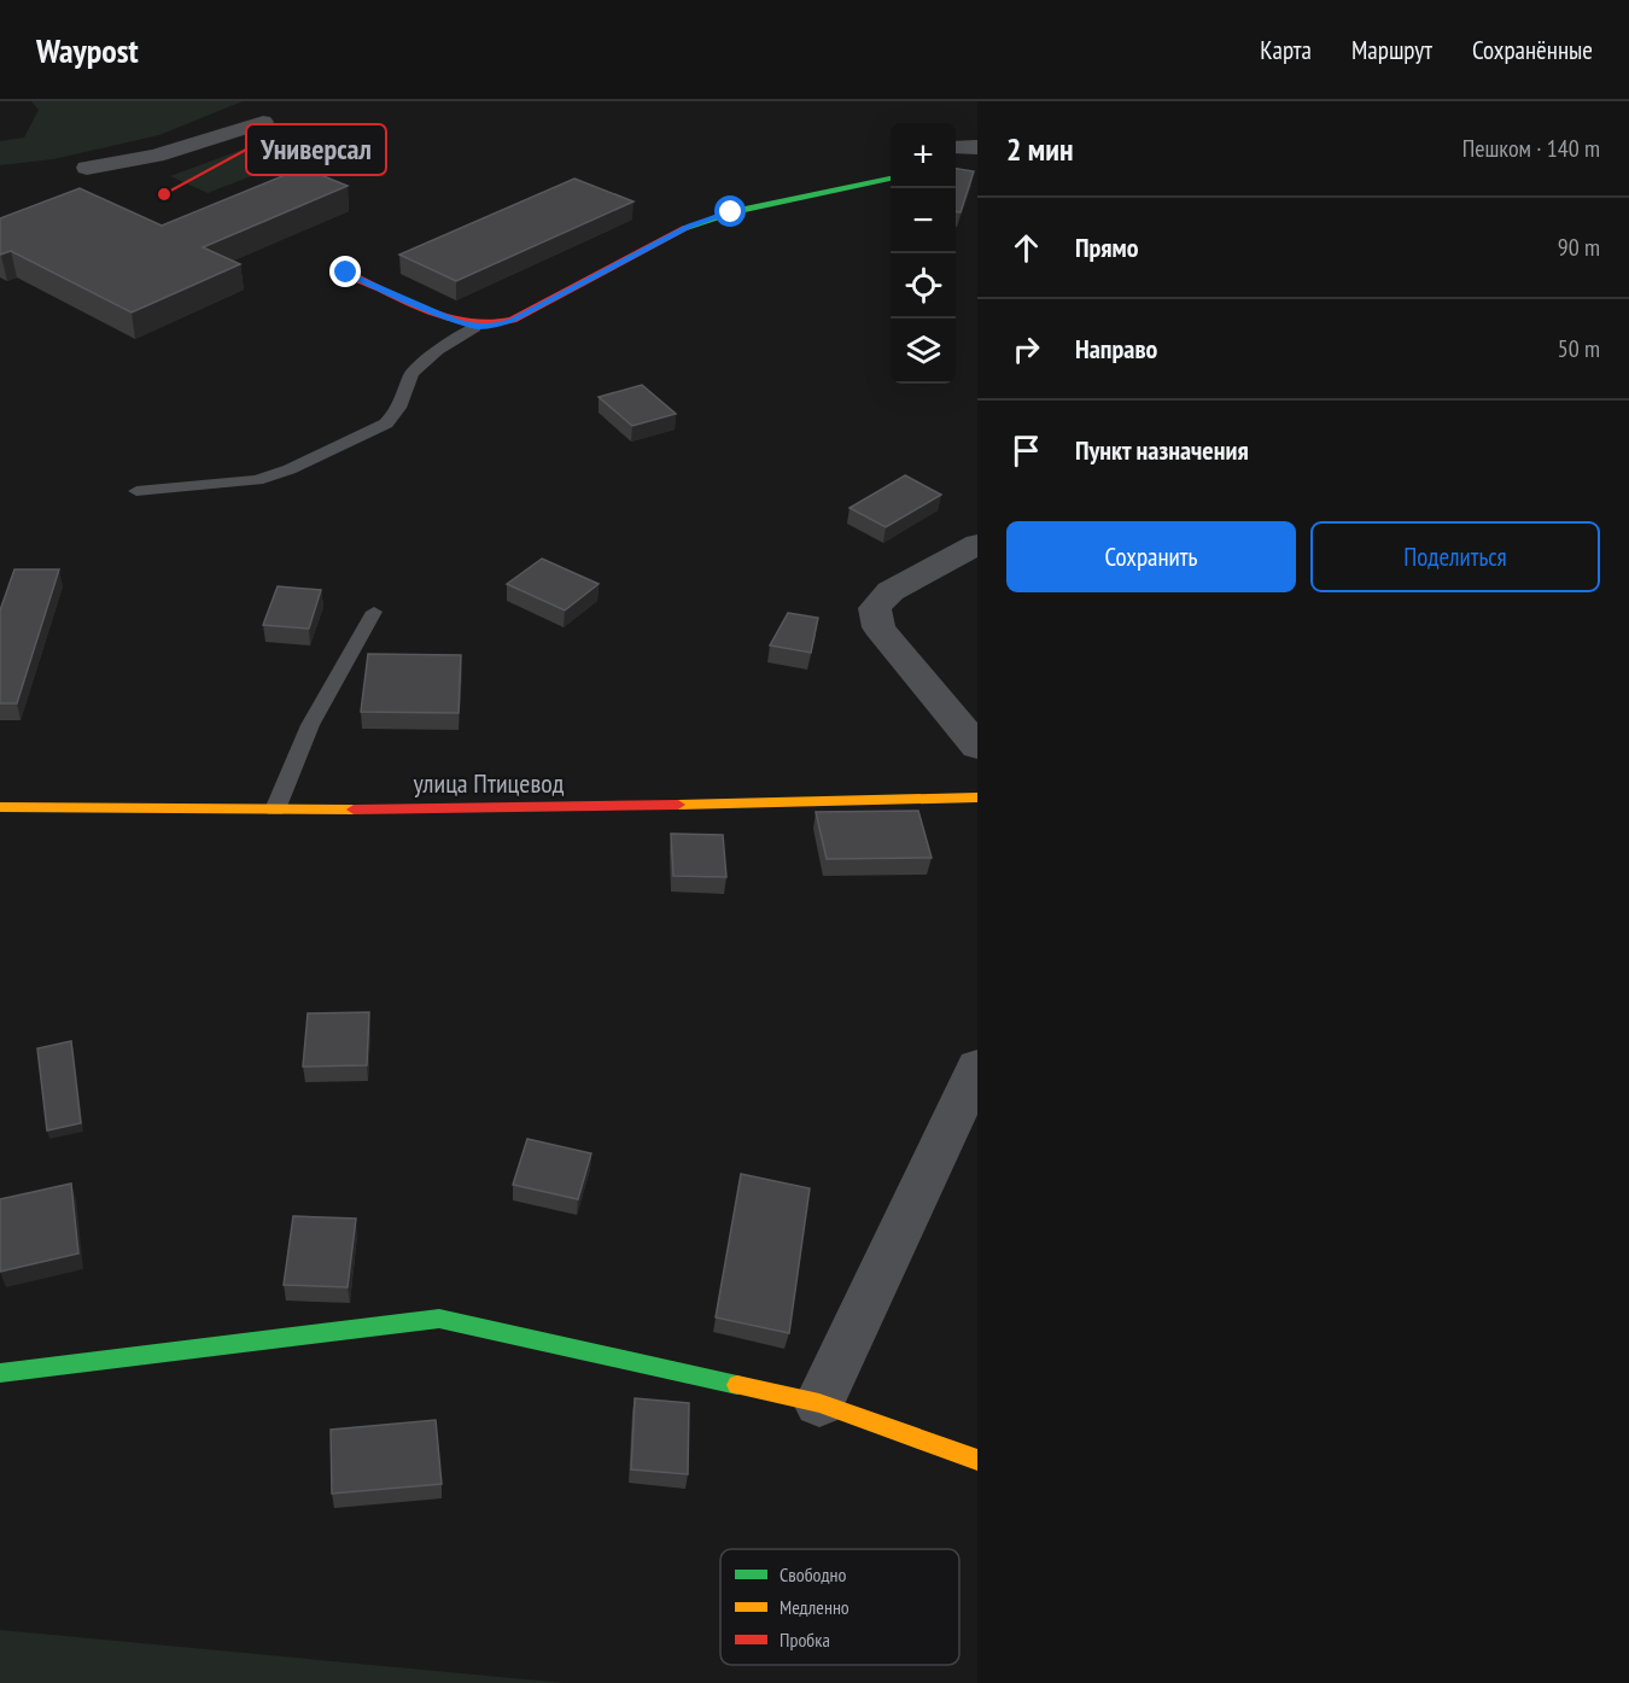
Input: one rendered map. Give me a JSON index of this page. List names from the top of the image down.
{
  "streets": {
    "street": ["улица Птицевод"]
  },
  "places": ["Универсал"],
  "legend": ["Свободно", "Медленно", "Пробка"],
  "page": {
    "header": "Waypost",
    "nav": ["Карта", "Маршрут", "Сохранённые"],
    "heading": ["2 мин", "Пешком · 140 m"],
    "map_buttons": ["+", "−"],
    "list": [
      ["Прямо", "90 m"],
      ["Направо", "50 m"],
      "Пункт назначения"
    ],
    "buttons": ["Сохранить", "Поделиться"]
  }
}
